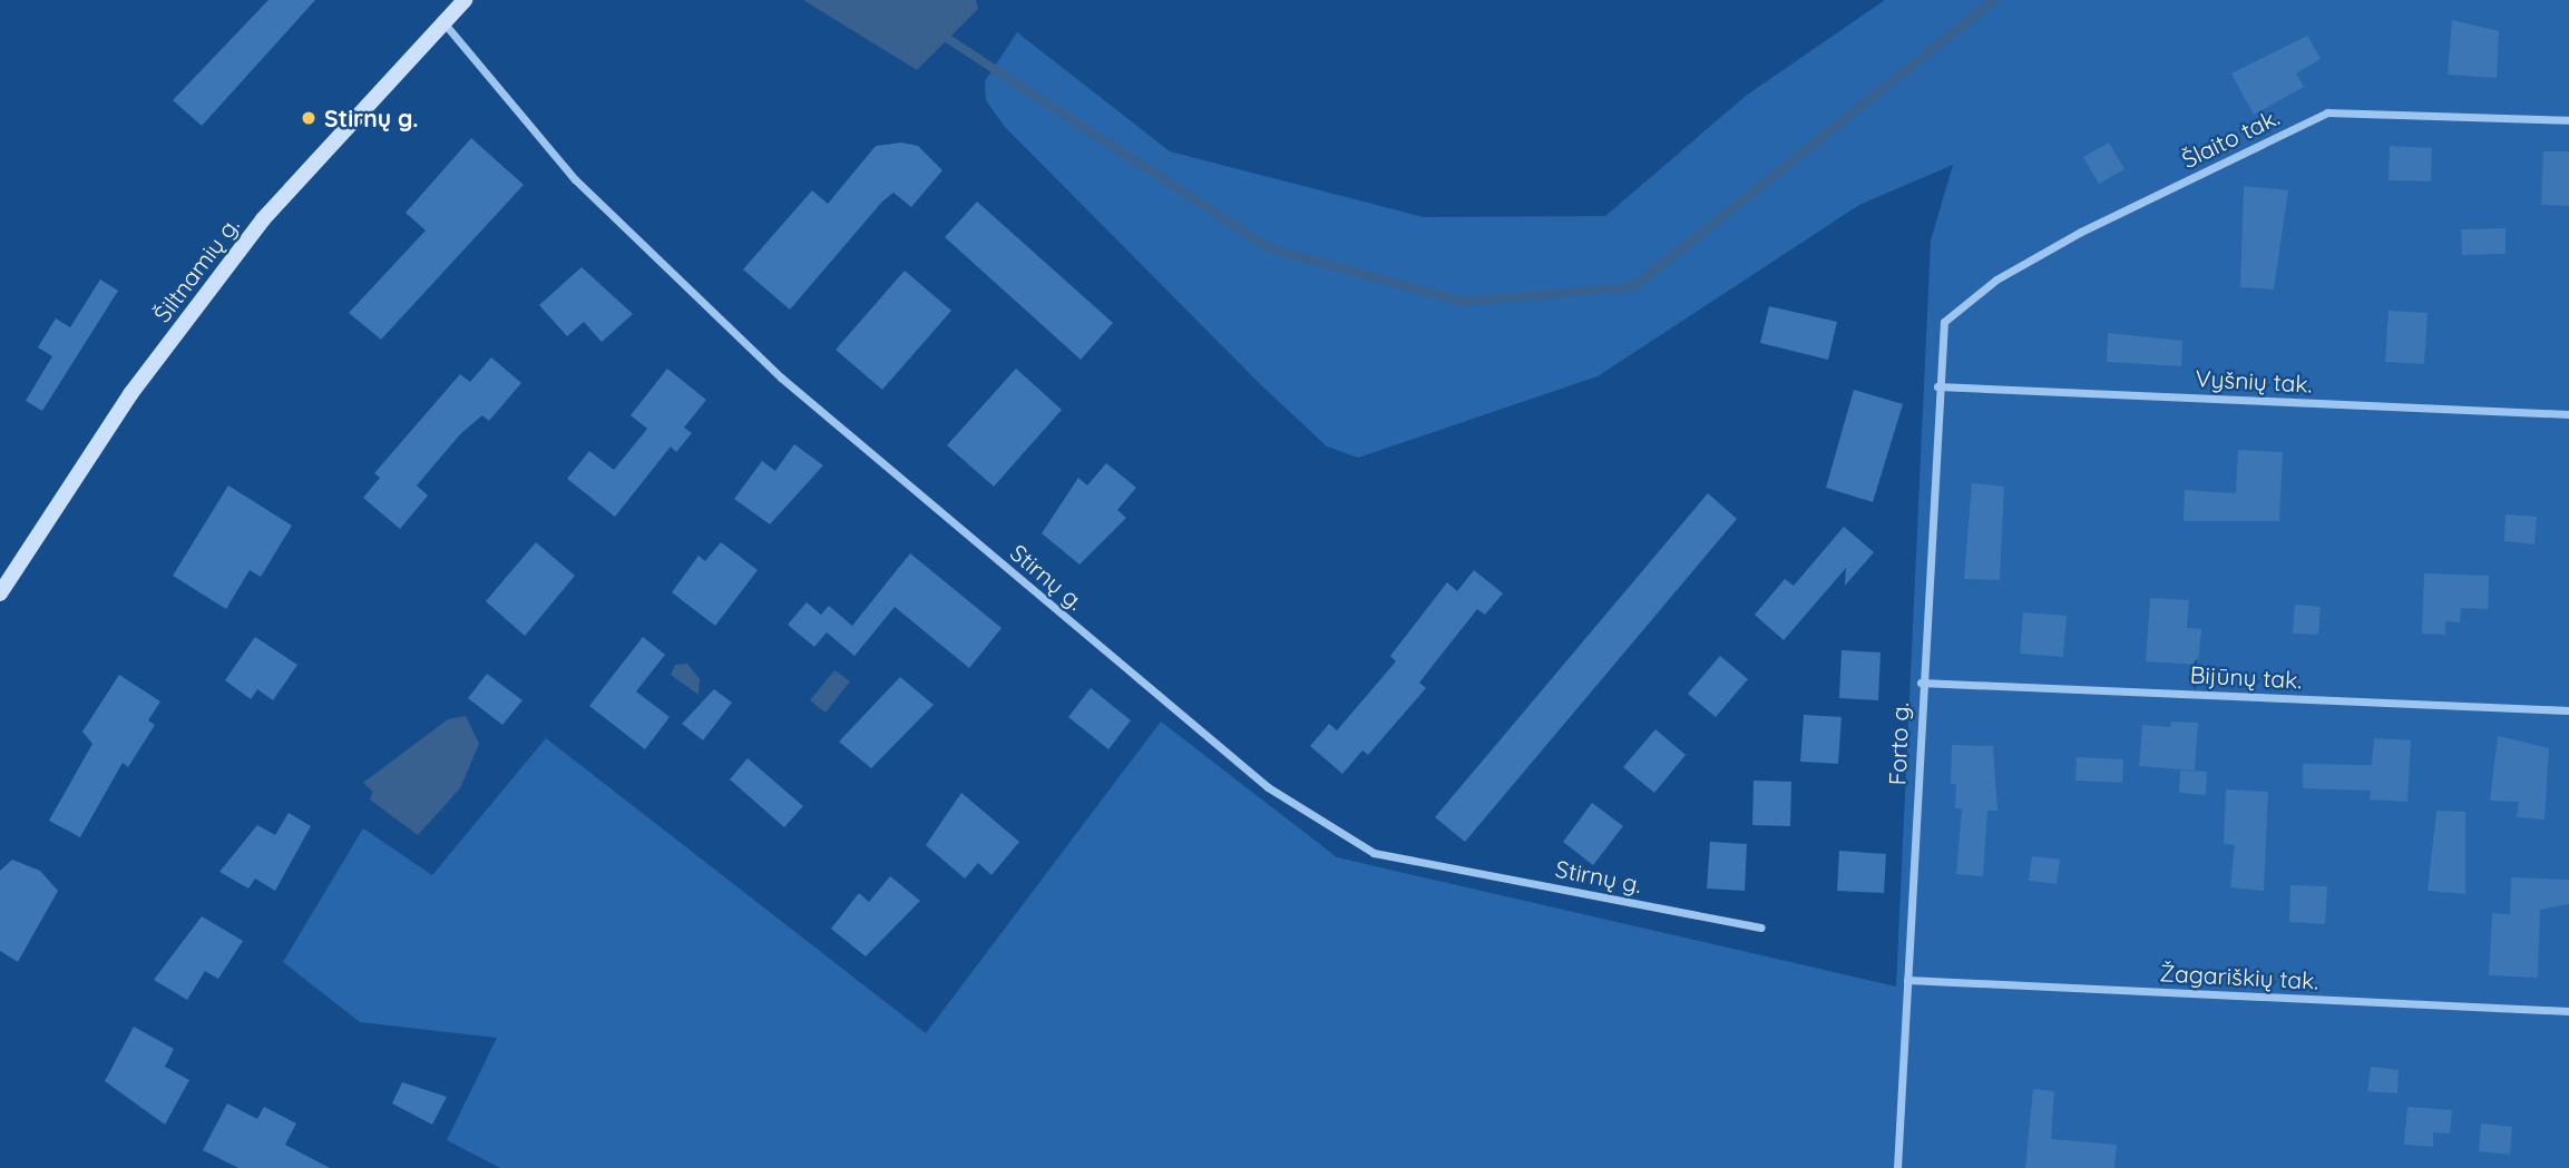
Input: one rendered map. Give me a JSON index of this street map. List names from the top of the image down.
{
  "streets": {
    "main road": ["Šiltnamių g."],
    "street": [
      "Šlaito tak.",
      "Vyšnių tak.",
      "Stirnų g.",
      "Bijūnų tak.",
      "Forto g.",
      "Žagariškių tak."
    ]
  },
  "crossings": [
    ["Šlaito tak.", "Forto g."],
    ["Šiltnamių g.", "Stirnų g."],
    ["Vyšnių tak.", "Forto g."],
    ["Bijūnų tak.", "Forto g."],
    ["Forto g.", "Žagariškių tak."]
  ],
  "places": ["Stirnų g."]
}
